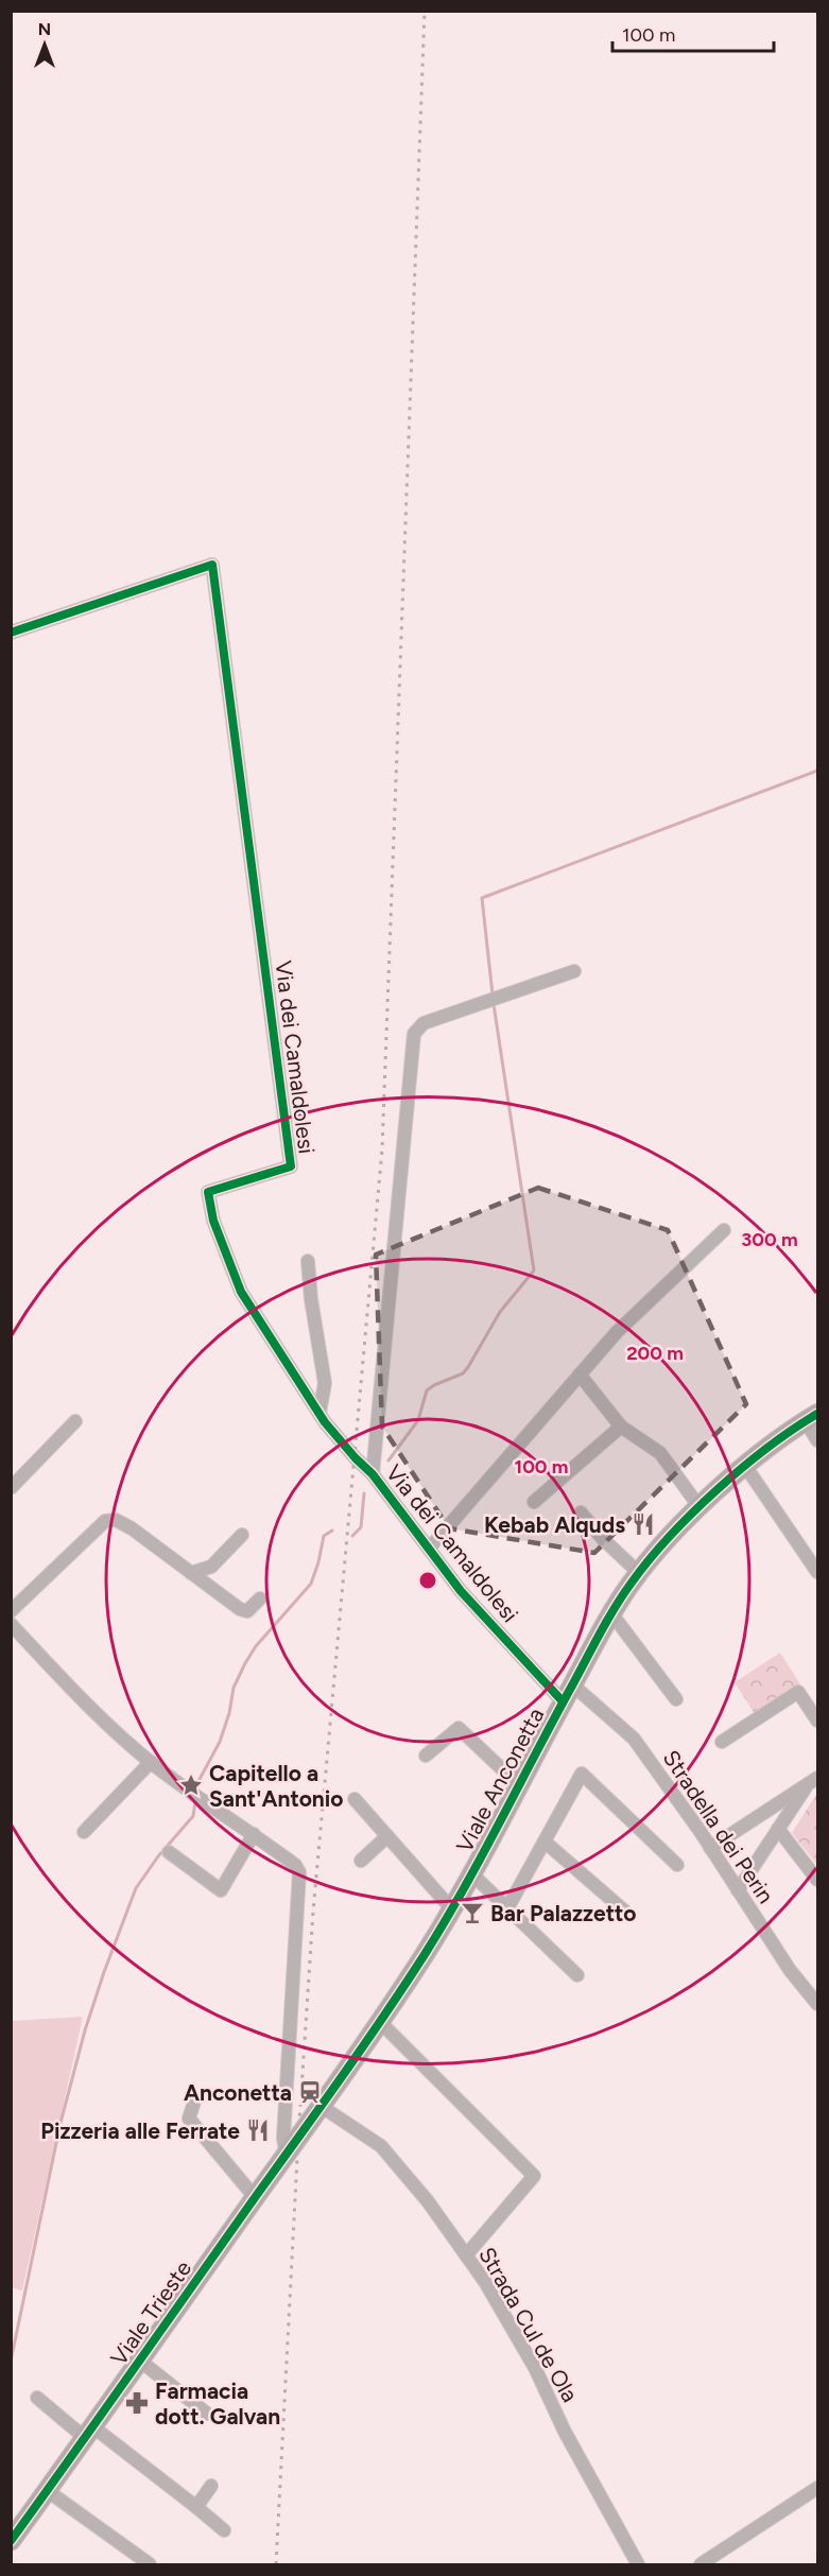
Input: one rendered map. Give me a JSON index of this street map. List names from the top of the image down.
{
  "streets": {
    "main road": ["Viale Anconetta", "Viale Trieste"],
    "street": ["Via dei Camaldolesi", "Stradella dei Perin", "Strada Cul de Ola"]
  },
  "crossings": [
    ["Via dei Camaldolesi", "Viale Anconetta"],
    ["Via dei Camaldolesi", "Stradella dei Perin"],
    ["Viale Anconetta", "Stradella dei Perin"],
    ["Viale Anconetta", "Viale Trieste"],
    ["Viale Anconetta", "Strada Cul de Ola"],
    ["Viale Trieste", "Strada Cul de Ola"]
  ],
  "places": {
    "restaurant": ["Kebab Alquds", "Pizzeria alle Ferrate"],
    "place": ["Capitello a Sant'Antonio"],
    "bar": ["Bar Palazzetto"],
    "station": ["Anconetta"],
    "pharmacy": ["Farmacia dott. Galvan"]
  },
  "scale_bar": "100 m",
  "north": "top",
  "rings": ["300 m", "200 m", "100 m"]
}
